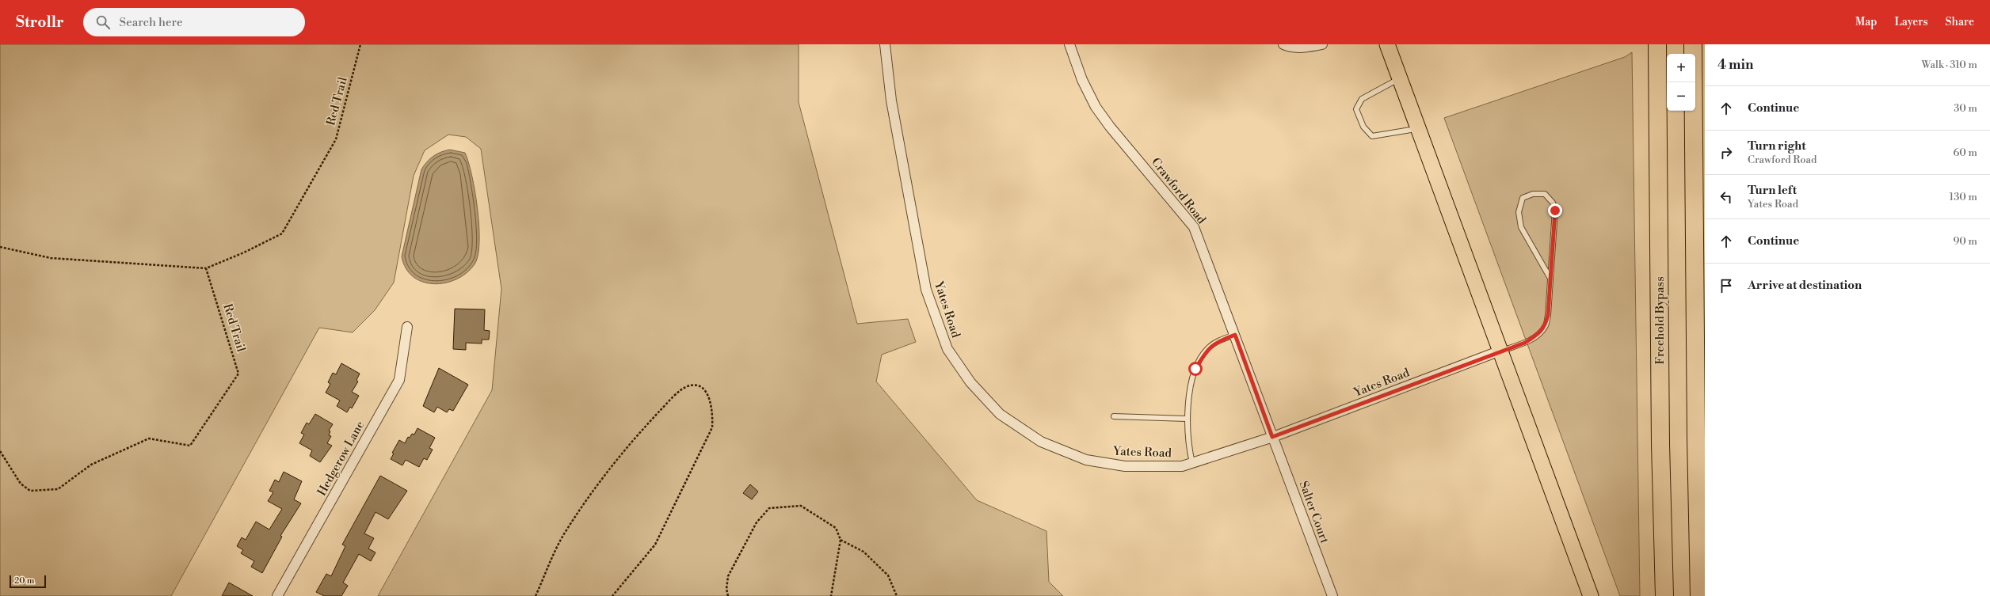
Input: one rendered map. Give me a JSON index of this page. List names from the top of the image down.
{
  "streets": {
    "highway": ["Freehold Bypass"],
    "street": [
      "Crawford Road",
      "Yates Road",
      "Hedgerow Lane",
      "Salter Court"
    ],
    "path": ["Red Trail"]
  },
  "crossings": [
    ["Crawford Road", "Yates Road"],
    ["Crawford Road", "Salter Court"],
    ["Yates Road", "Salter Court"]
  ],
  "scale_bar": "20 m",
  "page": {
    "header": "Strollr",
    "search": "Search here",
    "nav": ["Map", "Layers", "Share"],
    "heading": ["4 min", "Walk · 310 m"],
    "map_buttons": ["+", "−"],
    "list": [
      ["Continue", "30 m"],
      ["Turn right", "Crawford Road", "60 m"],
      ["Turn left", "Yates Road", "130 m"],
      ["Continue", "90 m"],
      "Arrive at destination"
    ],
    "scale": "20 m"
  }
}
